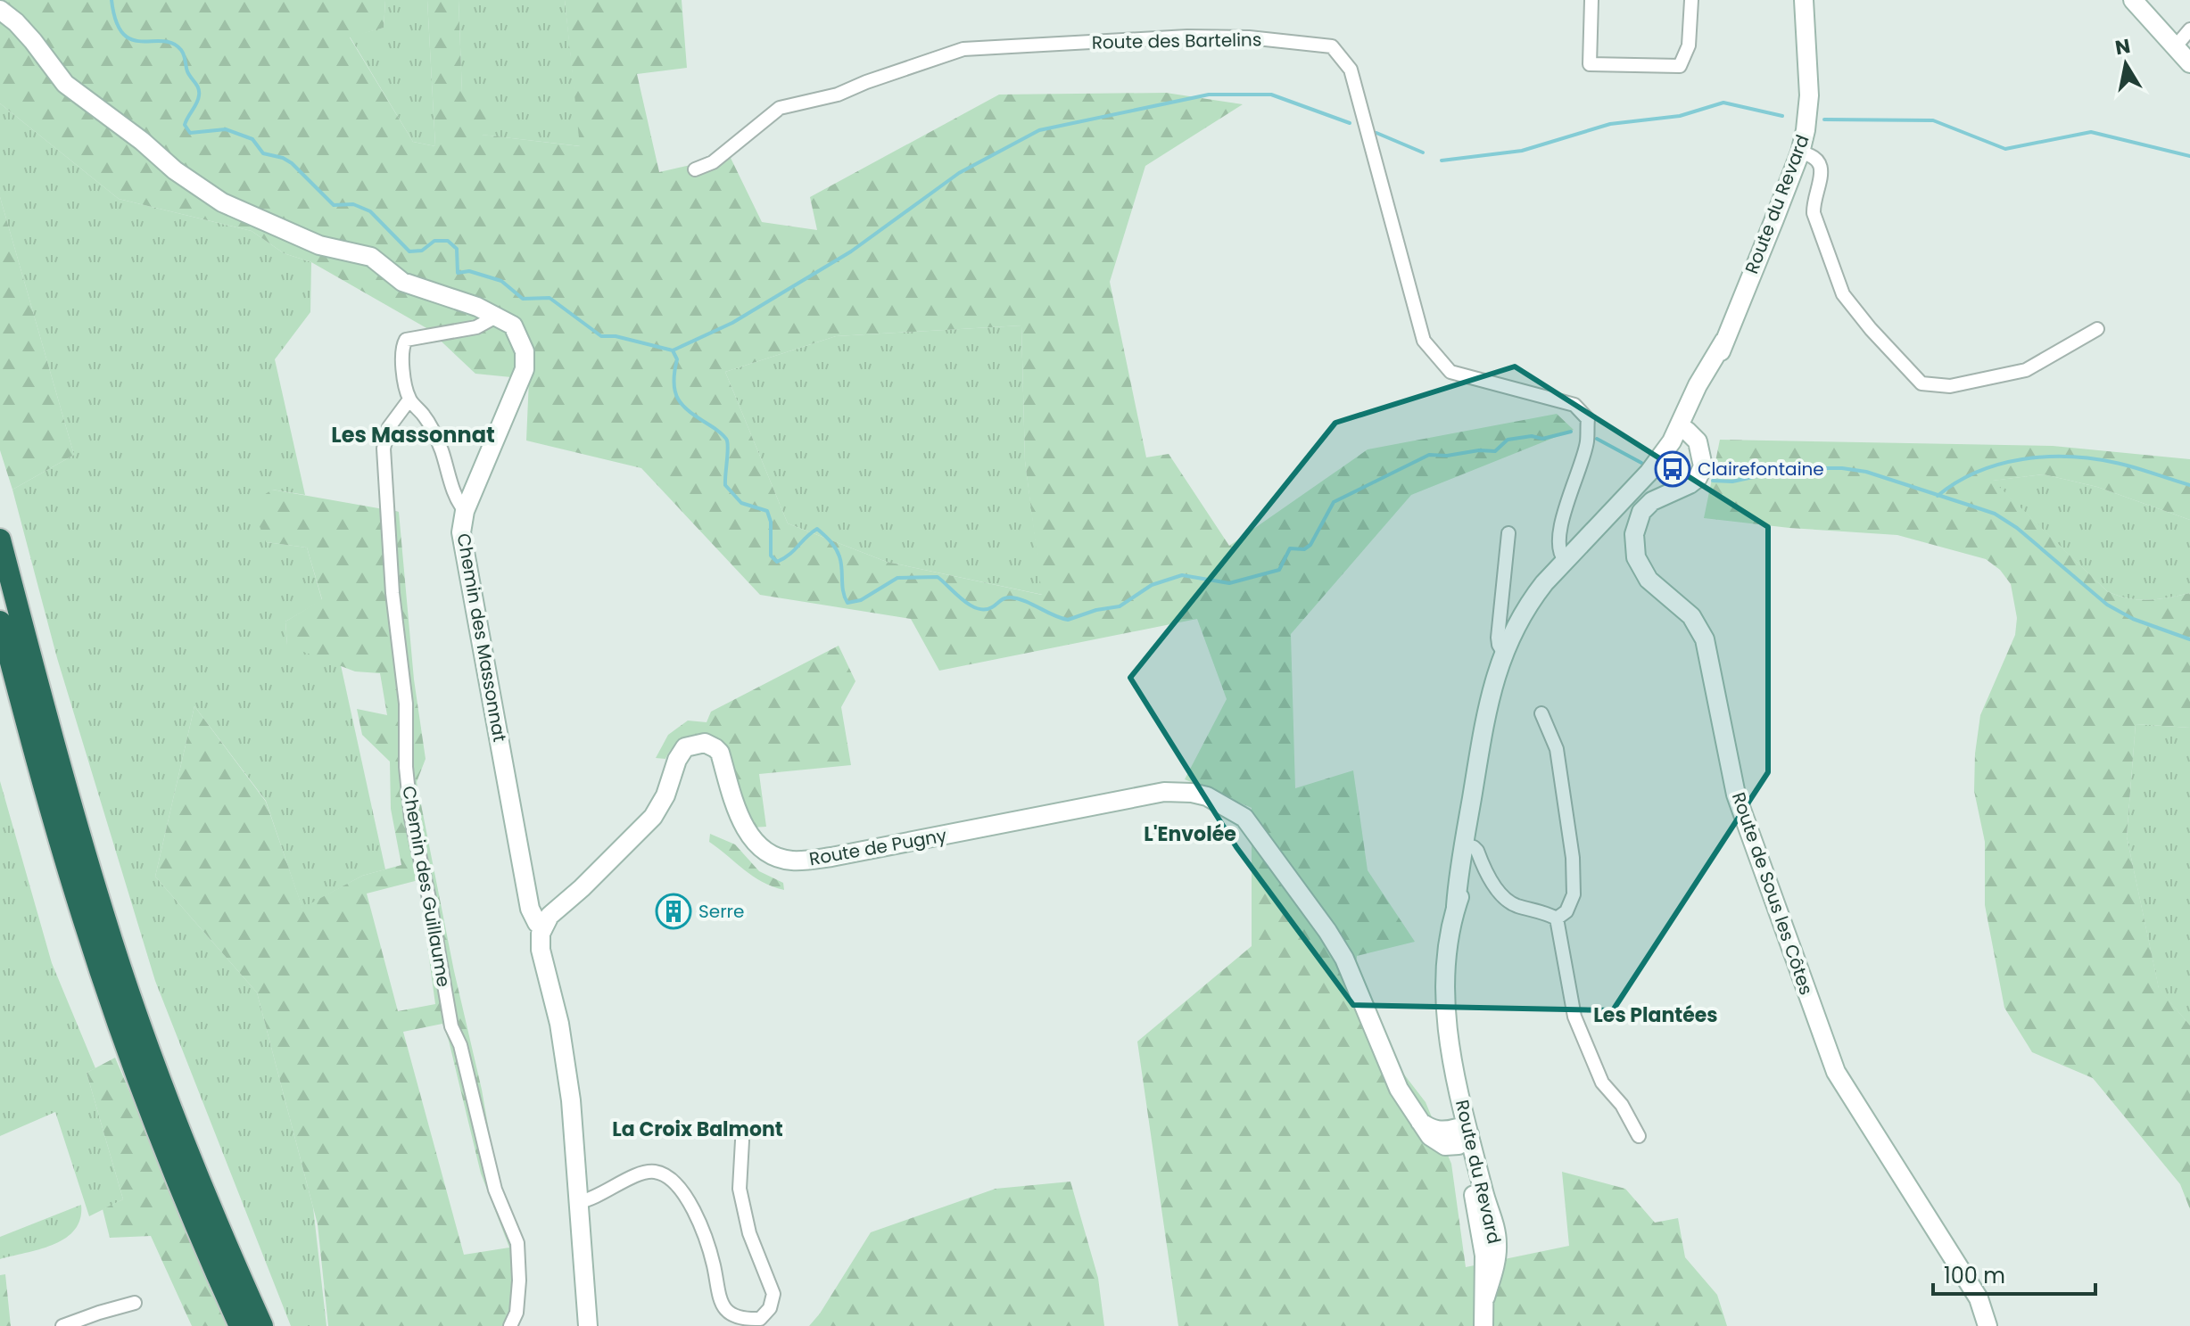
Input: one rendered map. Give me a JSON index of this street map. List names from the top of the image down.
{
  "streets": {
    "street": [
      "Route des Bartelins",
      "Route du Revard",
      "Chemin des Massonnat",
      "Route de Pugny",
      "Chemin des Guillaume",
      "Route de Sous les Côtes"
    ]
  },
  "crossings": [
    ["Route des Bartelins", "Route du Revard"],
    ["Route du Revard", "Route de Pugny"],
    ["Route du Revard", "Route de Sous les Côtes"],
    ["Chemin des Massonnat", "Route de Pugny"]
  ],
  "districts": [
    "Les Massonnat",
    "L'Envolée",
    "Les Plantées",
    "La Croix Balmont"
  ],
  "places": {
    "bus stop": ["Clairefontaine"],
    "building": ["Serre"]
  },
  "scale_bar": "100 m",
  "north": "top"
}
